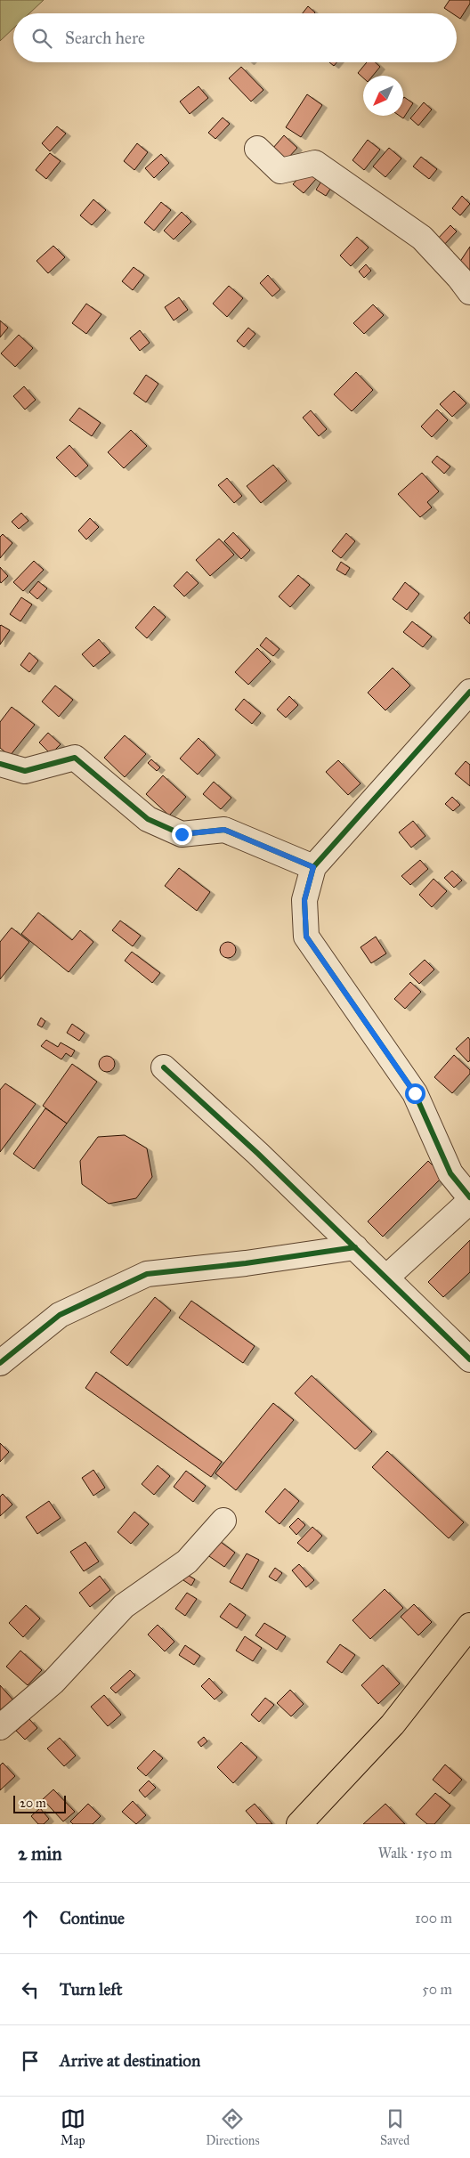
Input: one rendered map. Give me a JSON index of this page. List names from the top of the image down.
{
  "scale_bar": "20 m",
  "north": "bottom left",
  "page": {
    "search": "Search here",
    "scale": "20 m",
    "heading": ["2 min", "Walk · 150 m"],
    "list": [
      ["Continue", "100 m"],
      ["Turn left", "50 m"],
      "Arrive at destination"
    ],
    "nav": ["Map", "Directions", "Saved"]
  }
}
